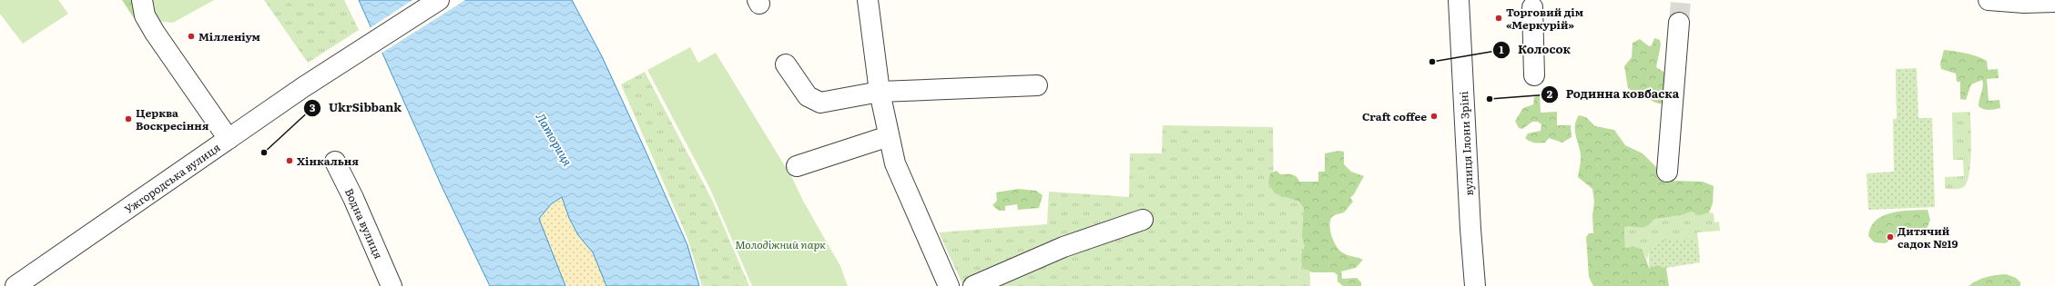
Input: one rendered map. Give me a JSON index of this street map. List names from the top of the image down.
{
  "streets": {
    "street": ["вулиця Ілони Зріні", "Ужгородська вулиця", "Водна вулиця"]
  },
  "water": ["Латориця"],
  "parks": ["Молодіжний парк"],
  "places": [
    "Торговий дім «Меркурій»",
    "Мілленіум",
    "Колосок",
    "Родинна ковбаска",
    "Craft coffee",
    "Церква Воскресіння",
    "UkrSibbank",
    "Хінкальня",
    "Дитячий садок №19"
  ]
}
